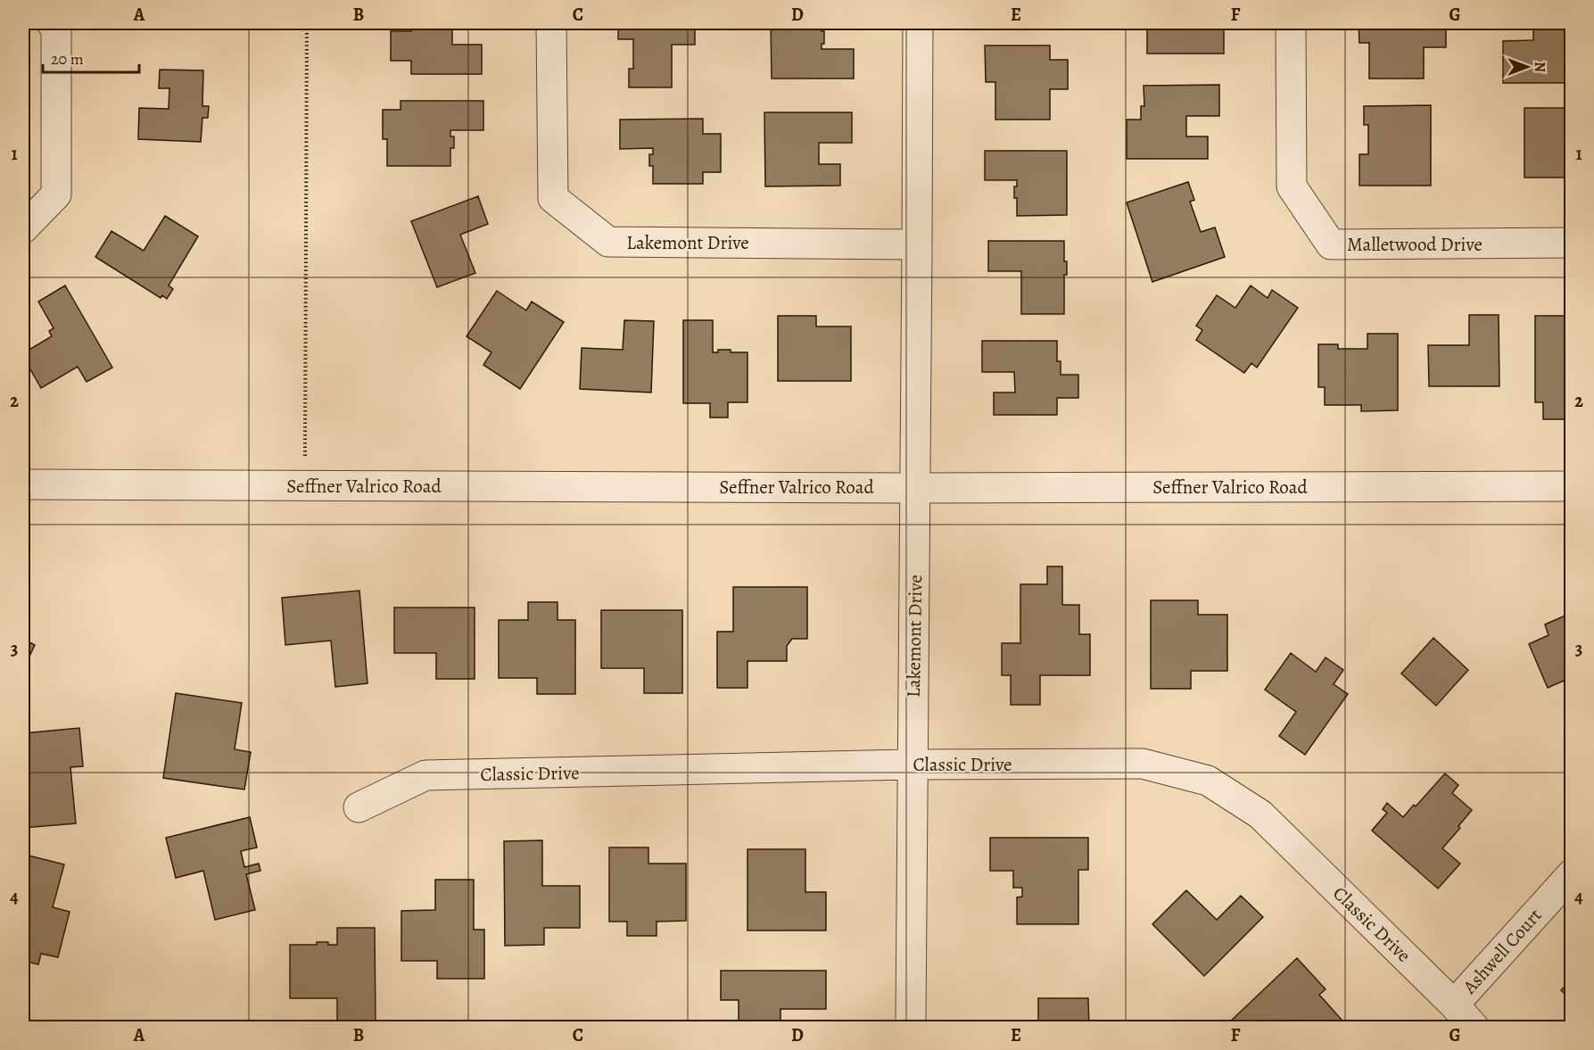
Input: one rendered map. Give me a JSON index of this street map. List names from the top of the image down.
{
  "streets": {
    "street": [
      "Lakemont Drive",
      "Malletwood Drive",
      "Seffner Valrico Road",
      "Classic Drive",
      "Ashwell Court"
    ]
  },
  "crossings": [
    ["Lakemont Drive", "Seffner Valrico Road"],
    ["Lakemont Drive", "Classic Drive"],
    ["Classic Drive", "Ashwell Court"]
  ],
  "scale_bar": "20 m",
  "north": "right",
  "grid": {
    "columns": [
      "A",
      "B",
      "C",
      "D",
      "E",
      "F",
      "G"
    ],
    "rows": [
      "1",
      "2",
      "3",
      "4"
    ]
  }
}
